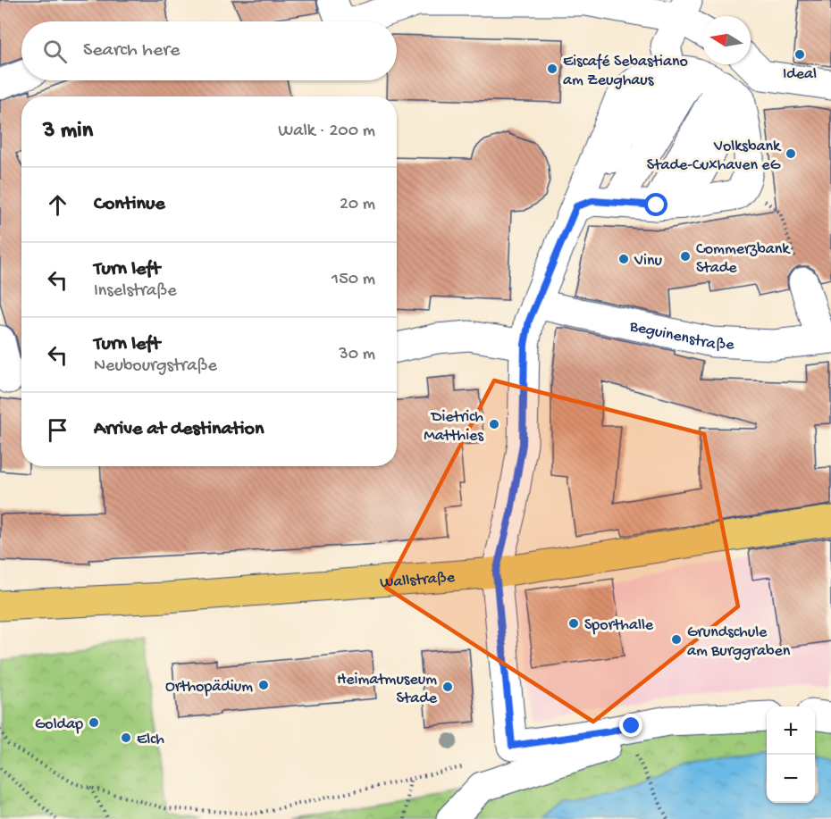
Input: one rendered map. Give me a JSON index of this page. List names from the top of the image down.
{
  "streets": {
    "main road": ["Wallstraße"],
    "street": ["Beguinenstraße"]
  },
  "places": [
    "Ideal",
    "Eiscafé Sebastiano am Zeughaus",
    "Volksbank Stade-Cuxhaven eG",
    "Commerzbank Stade",
    "Vinu",
    "Dietrich Matthies",
    "Sporthalle",
    "Grundschule am Burggraben",
    "Orthopädium",
    "Heimatmuseum Stade",
    "Goldap",
    "Elch"
  ],
  "north": "left",
  "page": {
    "search": "Search here",
    "heading": ["3 min", "Walk · 200 m"],
    "list": [
      ["Continue", "20 m"],
      ["Turn left", "Inselstraße", "150 m"],
      ["Turn left", "Neubourgstraße", "30 m"],
      "Arrive at destination"
    ],
    "map_buttons": ["+", "−"]
  }
}
